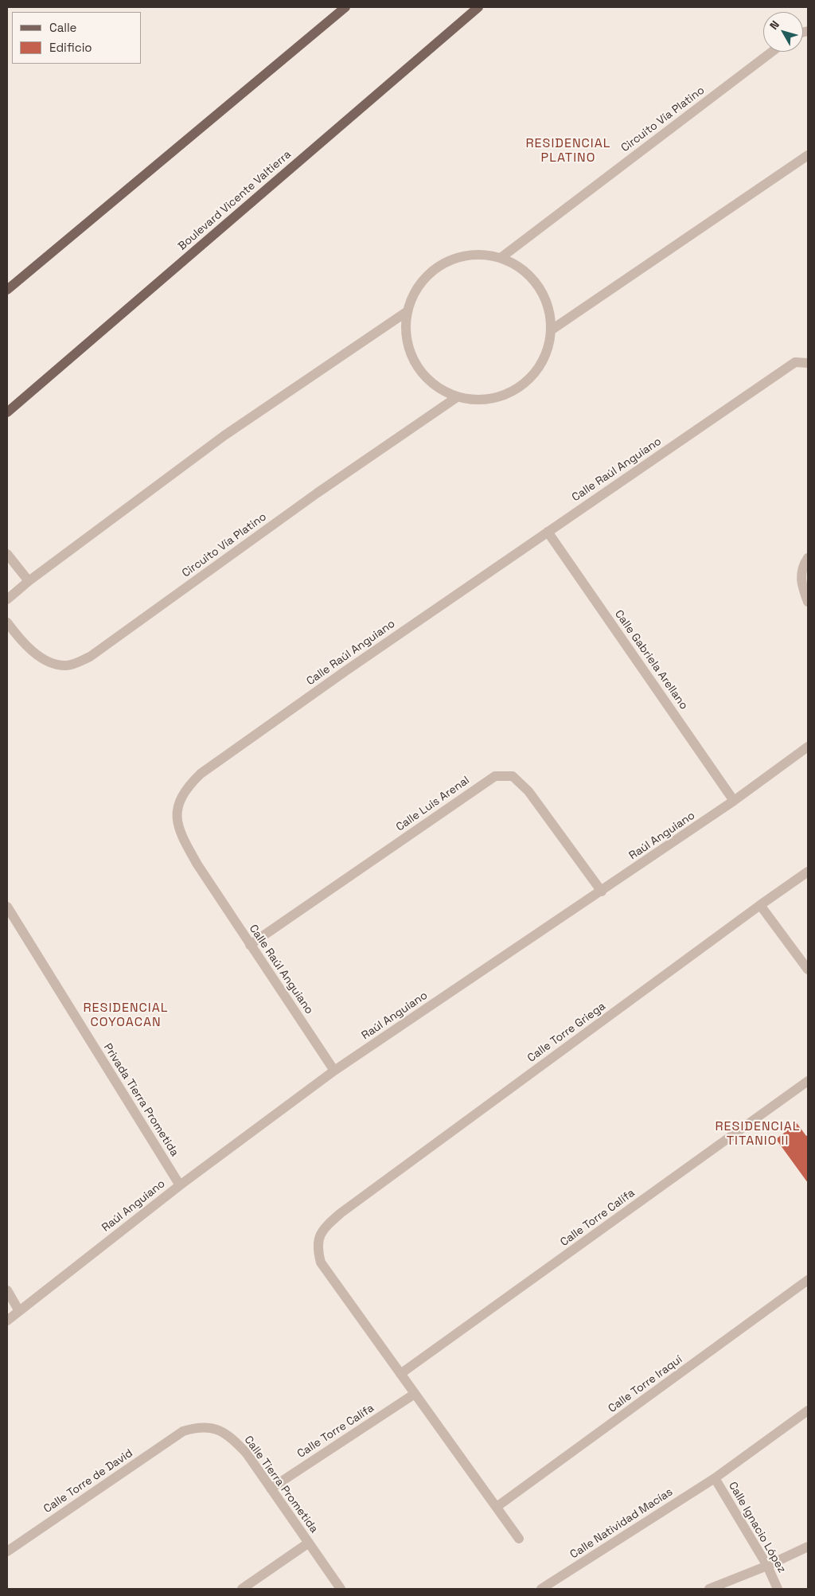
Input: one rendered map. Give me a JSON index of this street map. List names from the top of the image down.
{
  "streets": {
    "main road": ["Boulevard Vicente Valtierra"],
    "street": [
      "Circuito Vía Platino",
      "Calle Raúl Anguiano",
      "Calle Gabriela Arellano",
      "Calle Luis Arenal",
      "Raúl Anguiano",
      "Calle Torre Griega",
      "Privada Tierra Prometida",
      "Calle Torre Calífa",
      "Calle Torre Iraquí",
      "Calle Torre de David",
      "Calle Tierra Prometida",
      "Calle Natividad Macías",
      "Calle Ignacio López"
    ]
  },
  "crossings": [
    ["Calle Raúl Anguiano", "Calle Gabriela Arellano"],
    ["Calle Raúl Anguiano", "Calle Luis Arenal"],
    ["Calle Raúl Anguiano", "Raúl Anguiano"],
    ["Calle Gabriela Arellano", "Raúl Anguiano"],
    ["Calle Luis Arenal", "Raúl Anguiano"],
    ["Raúl Anguiano", "Privada Tierra Prometida"],
    ["Calle Torre Griega", "Calle Torre Calífa"],
    ["Calle Torre Calífa", "Calle Tierra Prometida"],
    ["Calle Torre de David", "Calle Tierra Prometida"],
    ["Calle Natividad Macías", "Calle Ignacio López"]
  ],
  "districts": ["RESIDENCIAL PLATINO", "RESIDENCIAL COYOACAN", "RESIDENCIAL TITANIO II"],
  "legend": ["Calle", "Edificio"],
  "north": "top left"
}
